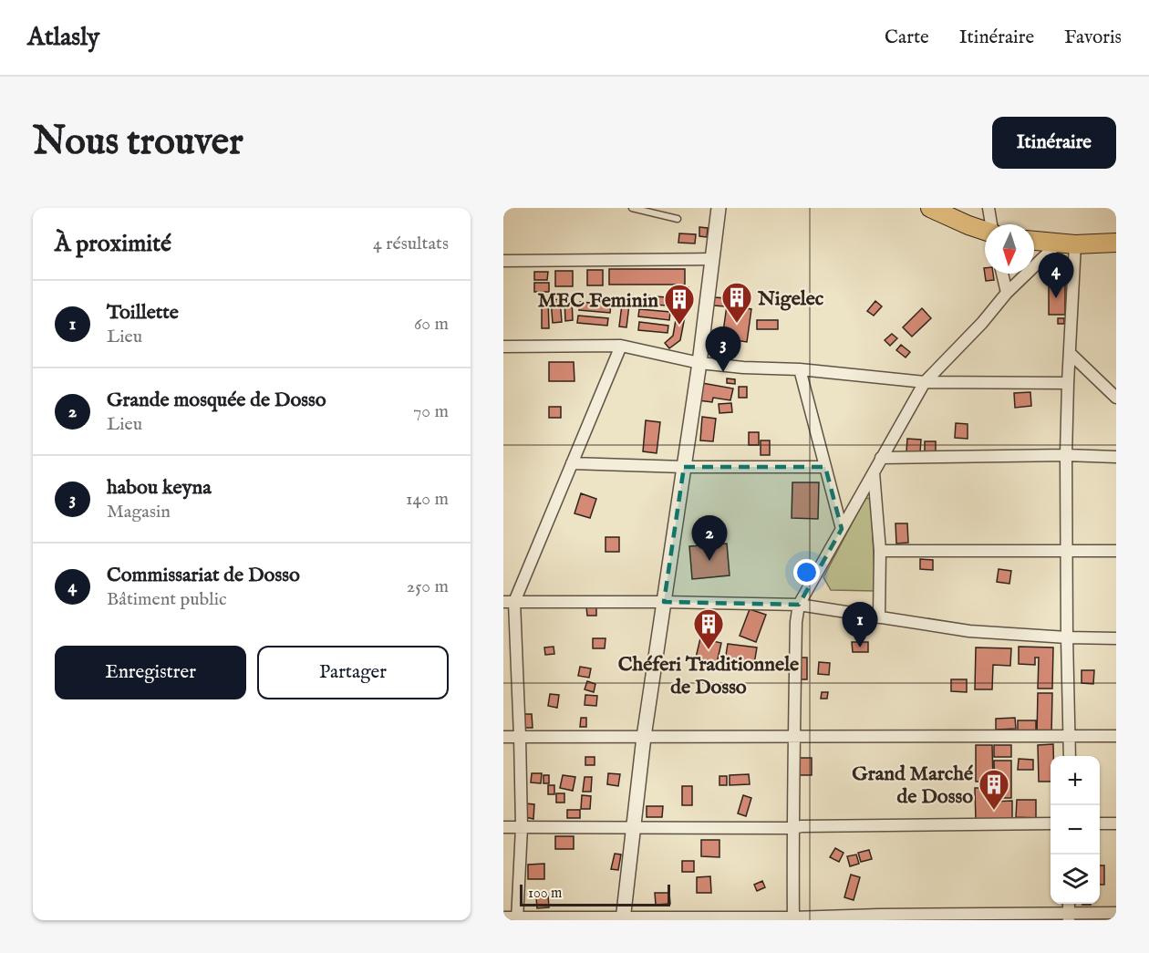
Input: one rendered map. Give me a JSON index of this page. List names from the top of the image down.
{
  "places": {
    "building": [
      "Nigelec",
      "MEC Feminin",
      "Chéferi Traditionnele de Dosso",
      "Grand Marché de Dosso"
    ]
  },
  "scale_bar": "100 m",
  "north": "bottom",
  "page": {
    "header": "Atlasly",
    "nav": ["Carte", "Itinéraire", "Favoris"],
    "buttons": [
      "Itinéraire",
      ["Enregistrer", "Partager"]
    ],
    "title": "Nous trouver",
    "heading": ["À proximité", "4 résultats"],
    "pins": [
      "4",
      "3",
      "2",
      "1"
    ],
    "list": [
      {
        "mark": "1",
        "name": "Toillette",
        "note": "Lieu",
        "value": "60 m"
      },
      {
        "mark": "2",
        "name": "Grande mosquée de Dosso",
        "note": "Lieu",
        "value": "70 m"
      },
      {
        "mark": "3",
        "name": "habou keyna",
        "note": "Magasin",
        "value": "140 m"
      },
      {
        "mark": "4",
        "name": "Commissariat de Dosso",
        "note": "Bâtiment public",
        "value": "250 m"
      }
    ],
    "map_buttons": ["+", "−"],
    "scale": "100 m"
  }
}
